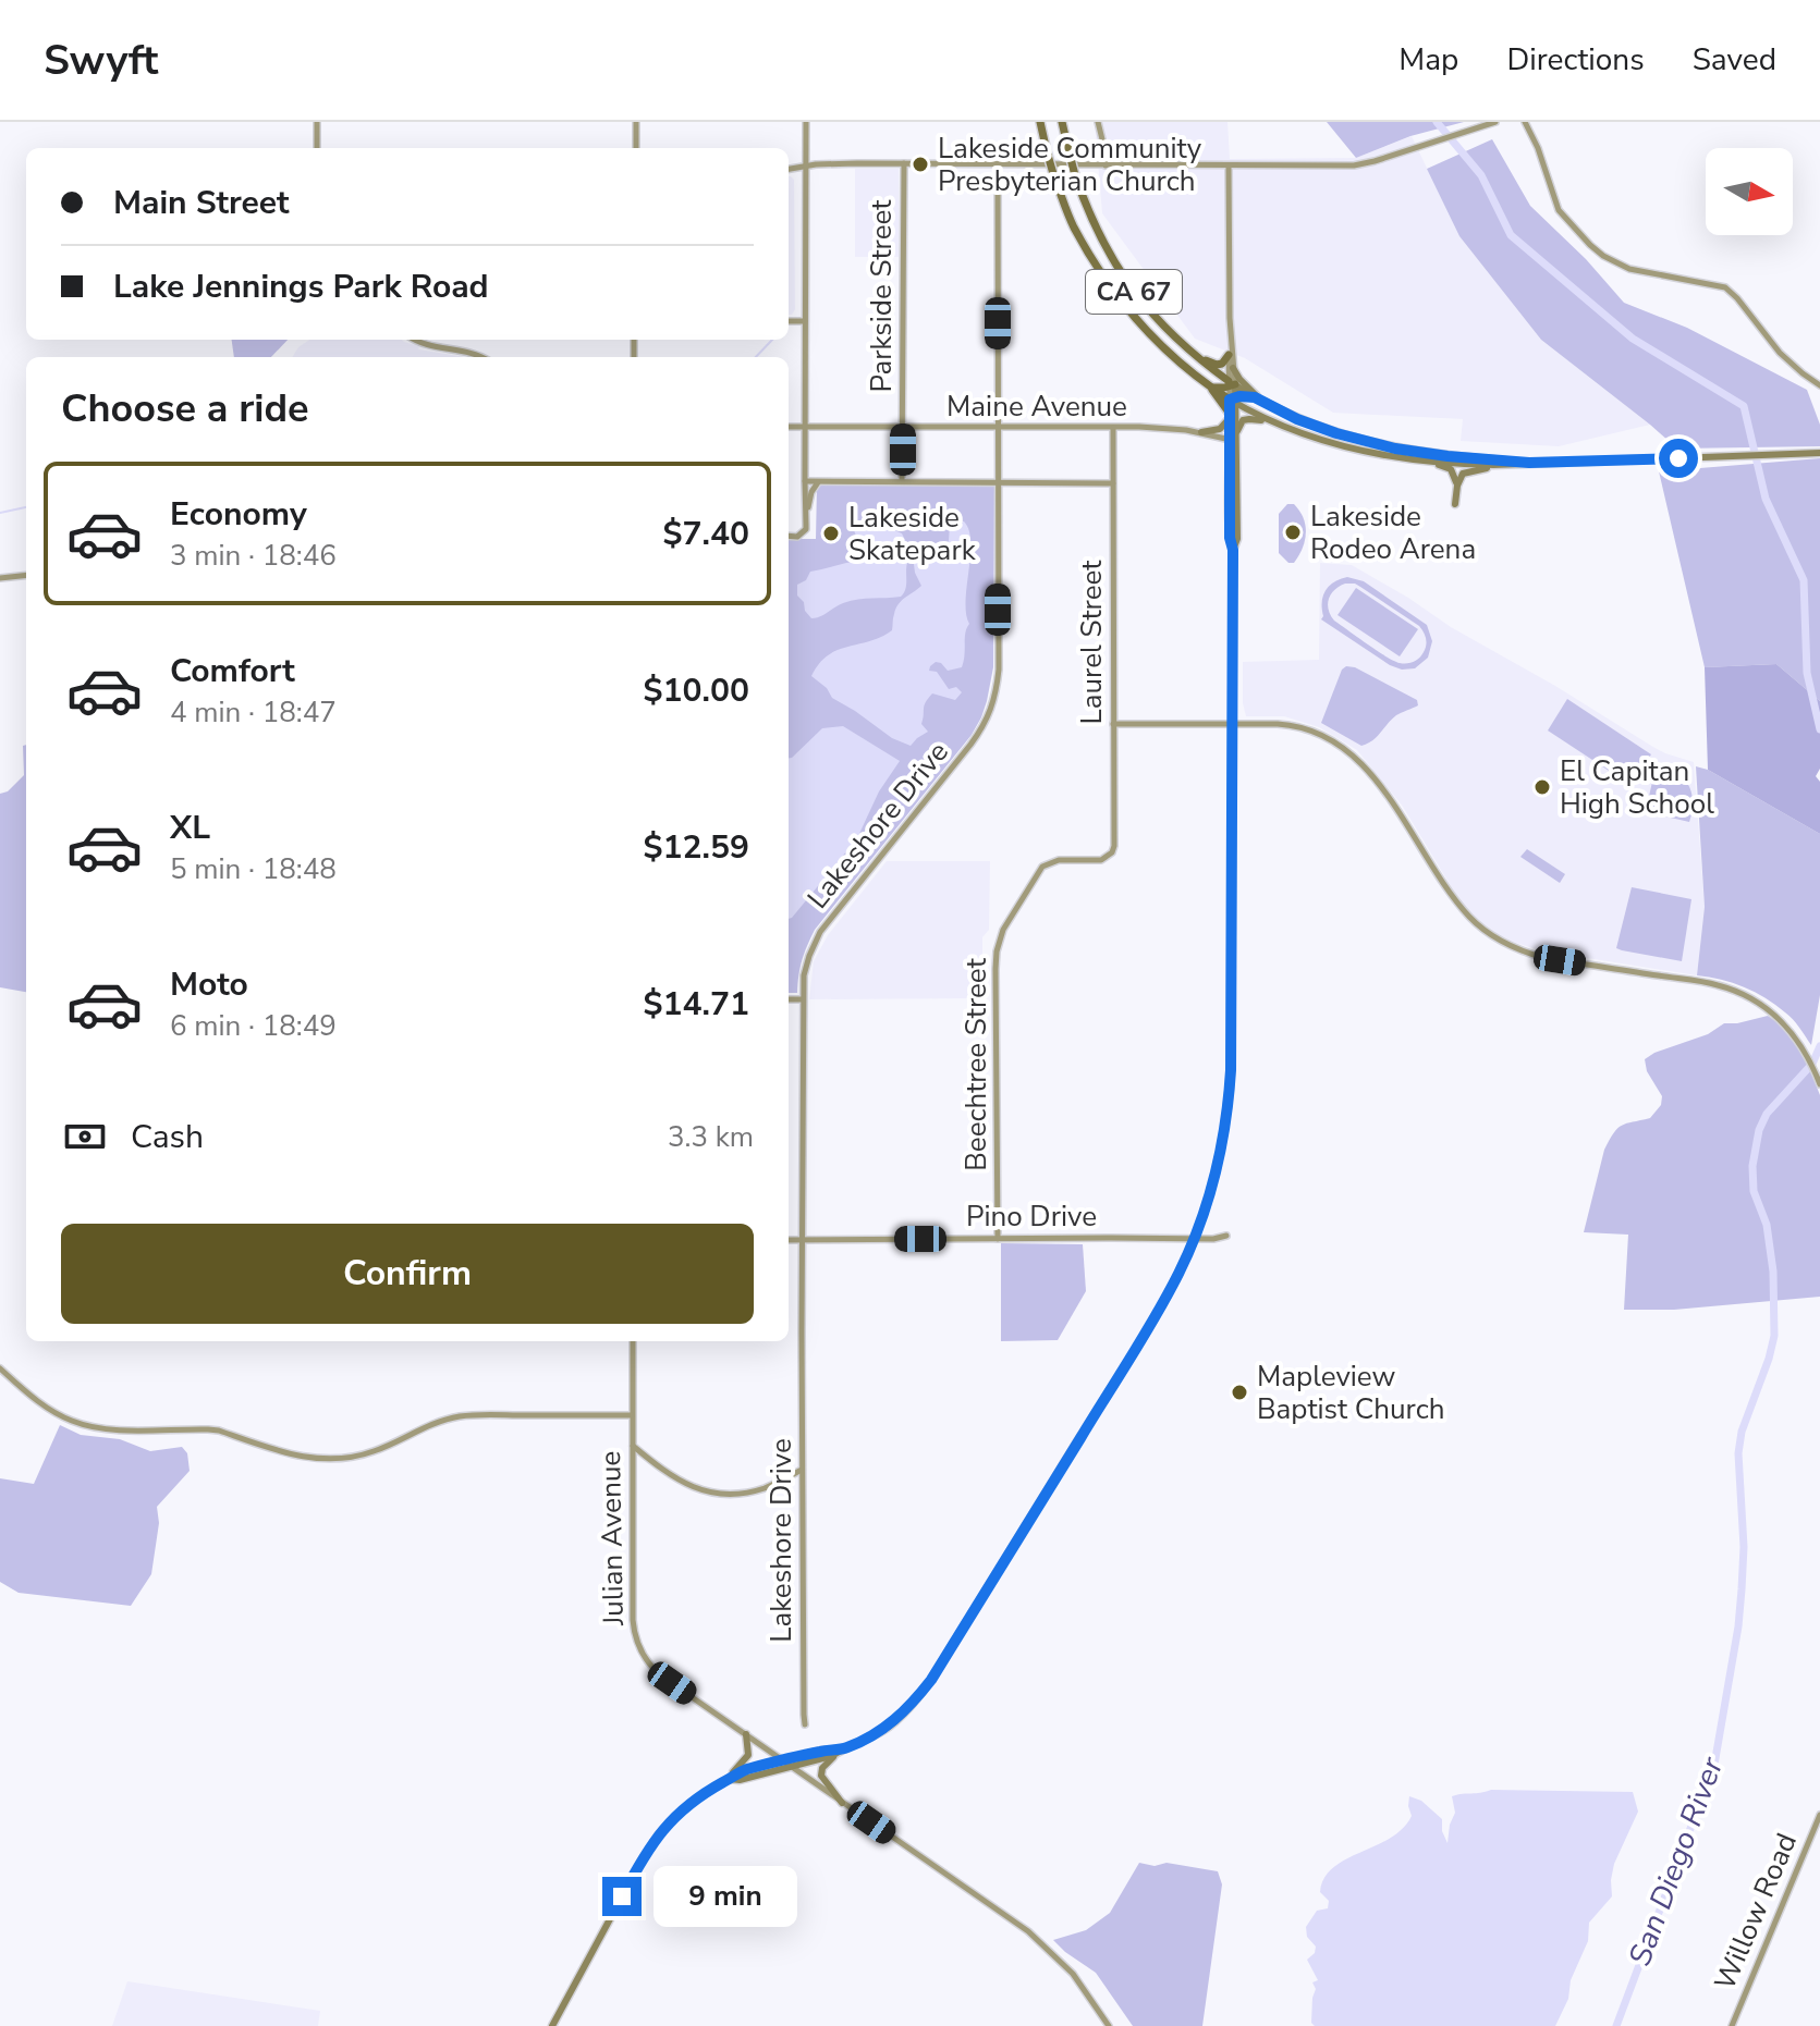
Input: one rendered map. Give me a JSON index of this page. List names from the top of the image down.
{
  "streets": {
    "highway": ["CA 67"],
    "street": [
      "Parkside Street",
      "Maine Avenue",
      "Laurel Street",
      "Lakeshore Drive",
      "Beechtree Street",
      "Pino Drive",
      "Julian Avenue",
      "Willow Road"
    ]
  },
  "crossings": [
    ["Parkside Street", "Maine Avenue"],
    ["Maine Avenue", "Laurel Street"],
    ["Maine Avenue", "Lakeshore Drive"],
    ["Laurel Street", "Beechtree Street"],
    ["Lakeshore Drive", "Pino Drive"],
    ["Beechtree Street", "Pino Drive"]
  ],
  "water": ["San Diego River"],
  "places": [
    "Lakeside Community Presbyterian Church",
    "Lakeside Rodeo Arena",
    "Lakeside Skatepark",
    "El Capitan High School",
    "Mapleview Baptist Church"
  ],
  "north": "right",
  "page": {
    "header": "Swyft",
    "nav": ["Map", "Directions", "Saved"],
    "banner": ["Main Street", "Lake Jennings Park Road"],
    "heading": "Choose a ride",
    "list": [
      {
        "name": "Economy",
        "note": "3 min · 18:46",
        "value": "$7.40"
      },
      {
        "name": "Comfort",
        "note": "4 min · 18:47",
        "value": "$10.00"
      },
      {
        "name": "XL",
        "note": "5 min · 18:48",
        "value": "$12.59"
      },
      {
        "name": "Moto",
        "note": "6 min · 18:49",
        "value": "$14.71"
      }
    ],
    "pay": ["Cash", "3.3 km"],
    "buttons": "Confirm",
    "bubble": "9 min"
  }
}
